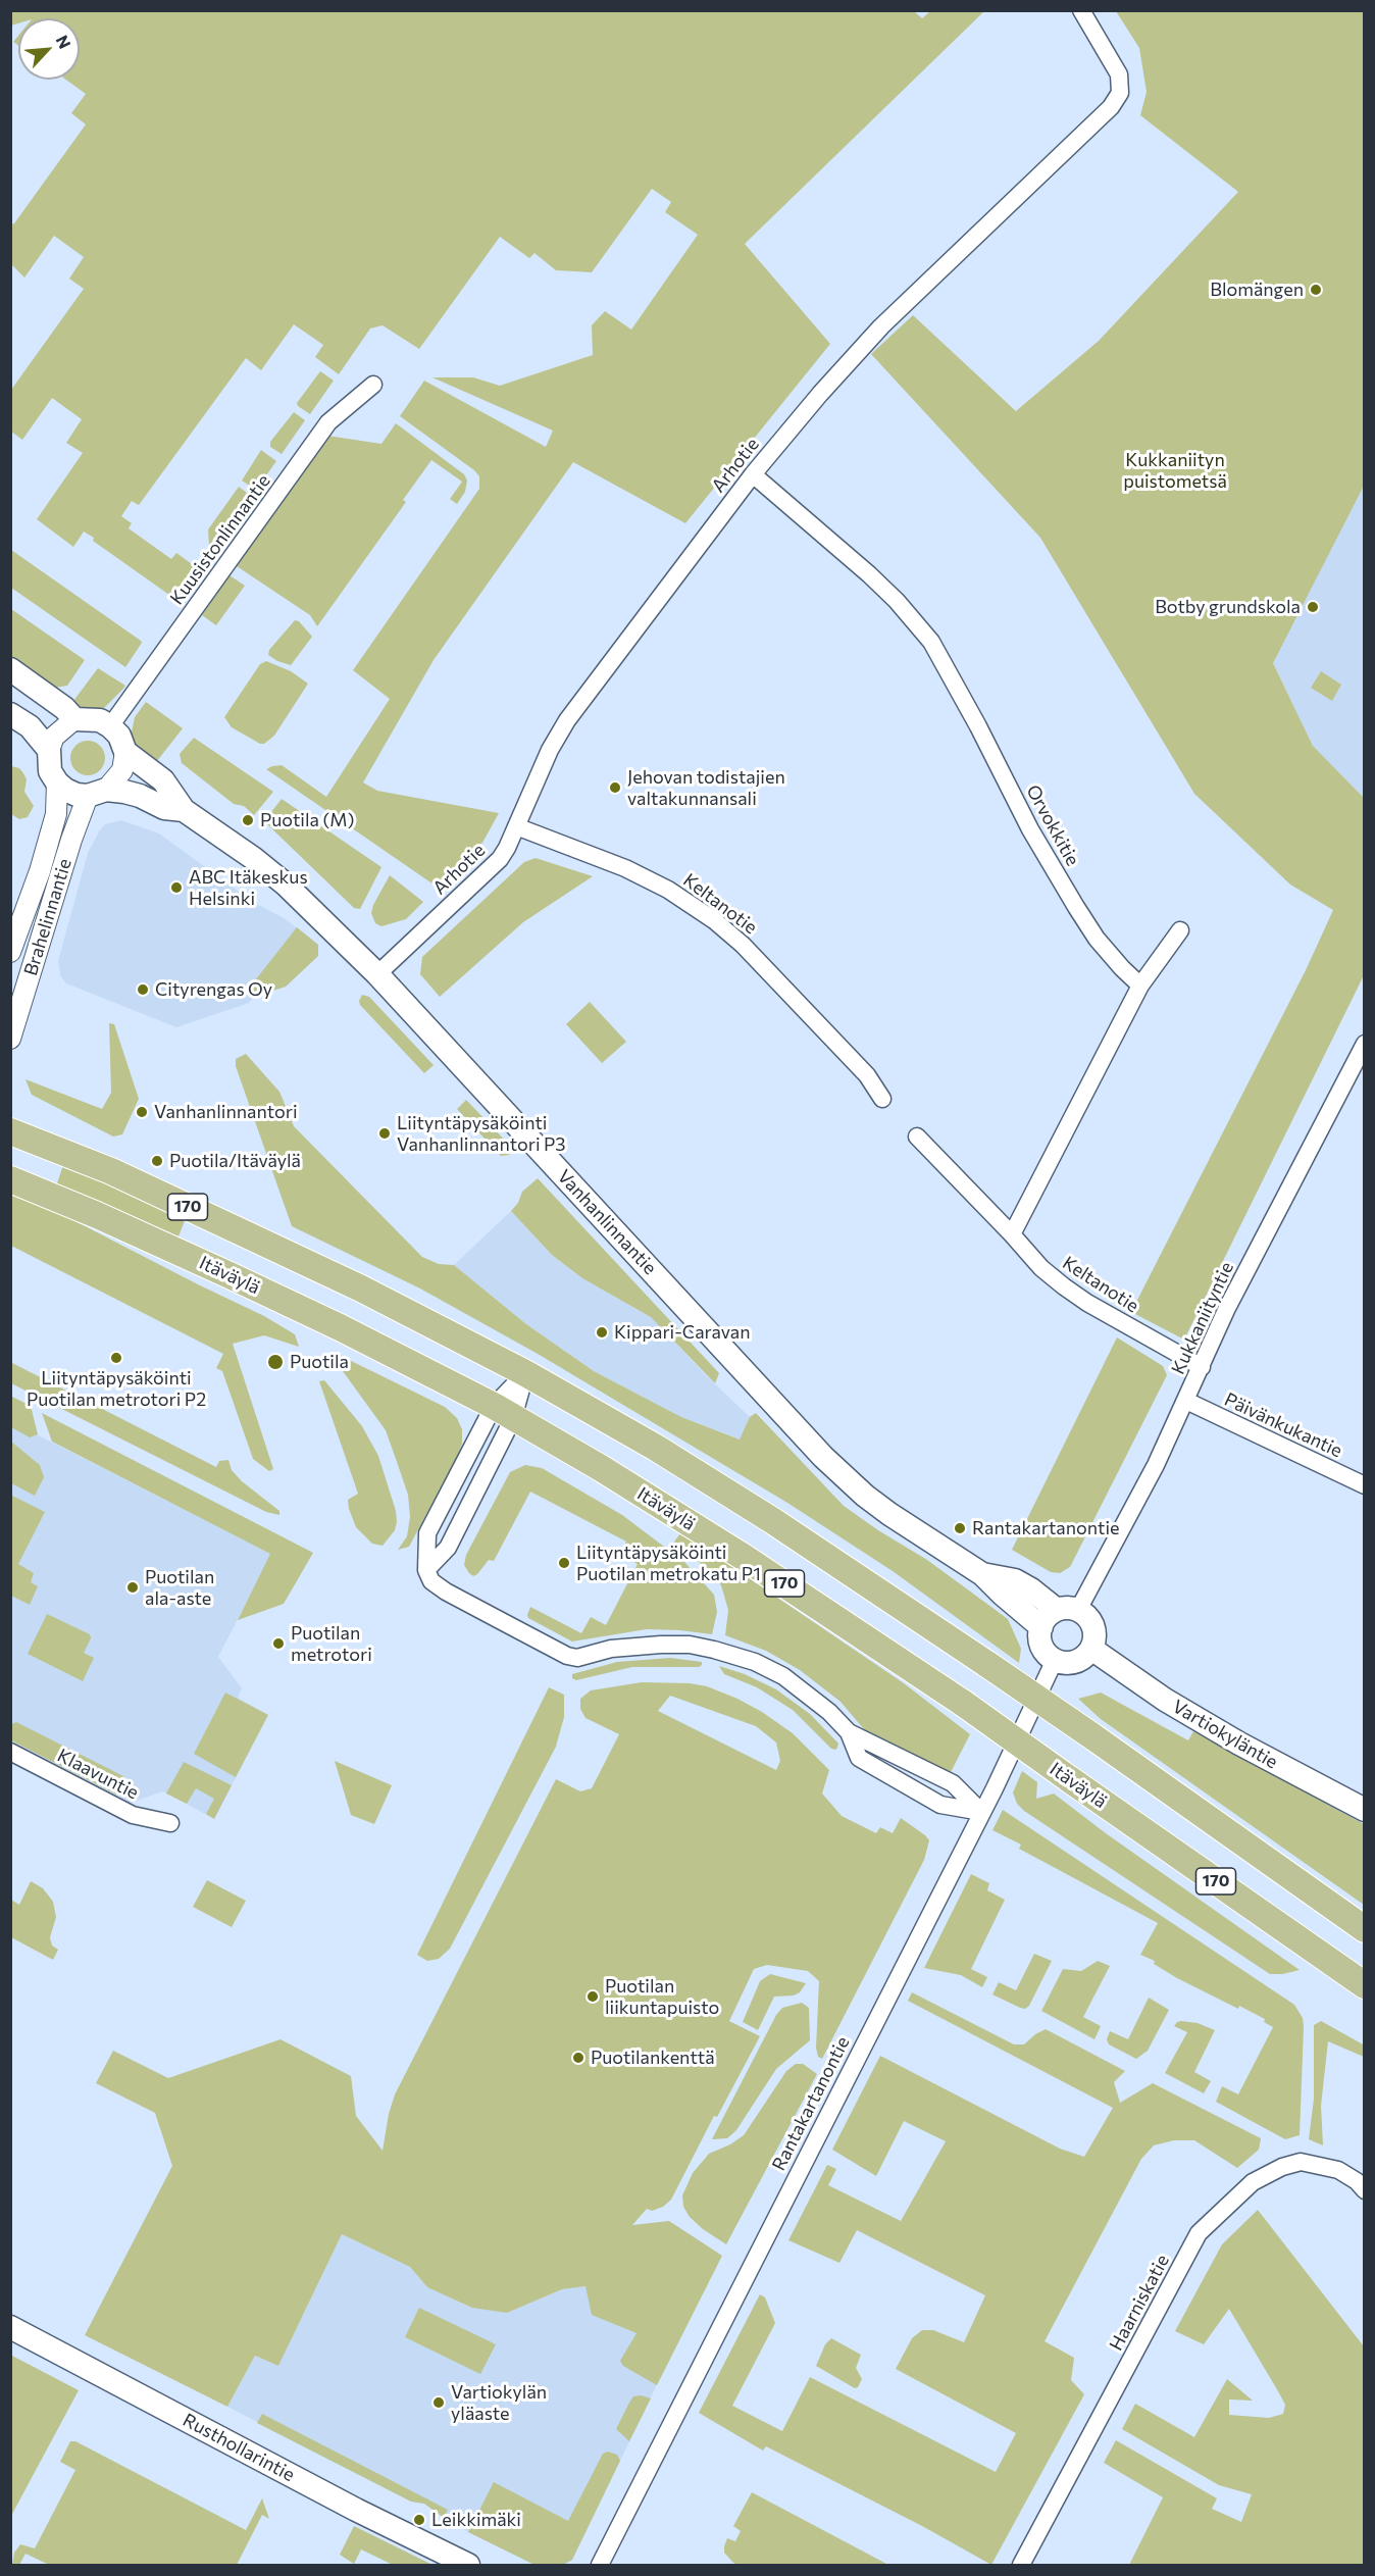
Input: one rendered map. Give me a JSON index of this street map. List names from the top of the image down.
{
  "streets": {
    "main road": [
      "170",
      "Vanhanlinnantie",
      "Itäväylä",
      "Vartiokyläntie",
      "Rusthollarintie"
    ],
    "street": [
      "Arhotie",
      "Kuusistonlinnantie",
      "Orvokkitie",
      "Keltanotie",
      "Brahelinnantie",
      "Kukkaniityntie",
      "Päivänkukantie",
      "Klaavuntie",
      "Rantakartanontie",
      "Haarniskatie"
    ]
  },
  "crossings": [
    ["Arhotie", "Orvokkitie"],
    ["Arhotie", "Keltanotie"],
    ["Arhotie", "Vanhanlinnantie"],
    ["Kuusistonlinnantie", "Brahelinnantie"],
    ["Kuusistonlinnantie", "Vanhanlinnantie"],
    ["Keltanotie", "Kukkaniityntie"],
    ["Brahelinnantie", "Vanhanlinnantie"],
    ["Vanhanlinnantie", "Kukkaniityntie"],
    ["Vanhanlinnantie", "Vartiokyläntie"],
    ["Vanhanlinnantie", "Rantakartanontie"],
    ["Kukkaniityntie", "Päivänkukantie"],
    ["Kukkaniityntie", "Vartiokyläntie"],
    ["Kukkaniityntie", "Rantakartanontie"],
    ["Vartiokyläntie", "Rantakartanontie"]
  ],
  "parks": ["Kukkaniityn puistometsä"],
  "places": [
    "Blomängen",
    "Botby grundskola",
    "Jehovan todistajien valtakunnansali",
    "Puotila (M)",
    "ABC Itäkeskus Helsinki",
    "Cityrengas Oy",
    "Vanhanlinnantori",
    "Liityntäpysäköinti Vanhanlinnantori P3",
    "Puotila/Itäväylä",
    "Kippari-Caravan",
    "Liityntäpysäköinti Puotilan metrotori P2",
    "Puotila",
    "Rantakartanontie",
    "Liityntäpysäköinti Puotilan metrokatu P1",
    "Puotilan ala-aste",
    "Puotilan metrotori",
    "Puotilan liikuntapuisto",
    "Puotilankenttä",
    "Vartiokylän yläaste",
    "Leikkimäki"
  ],
  "north": "top right"
}
